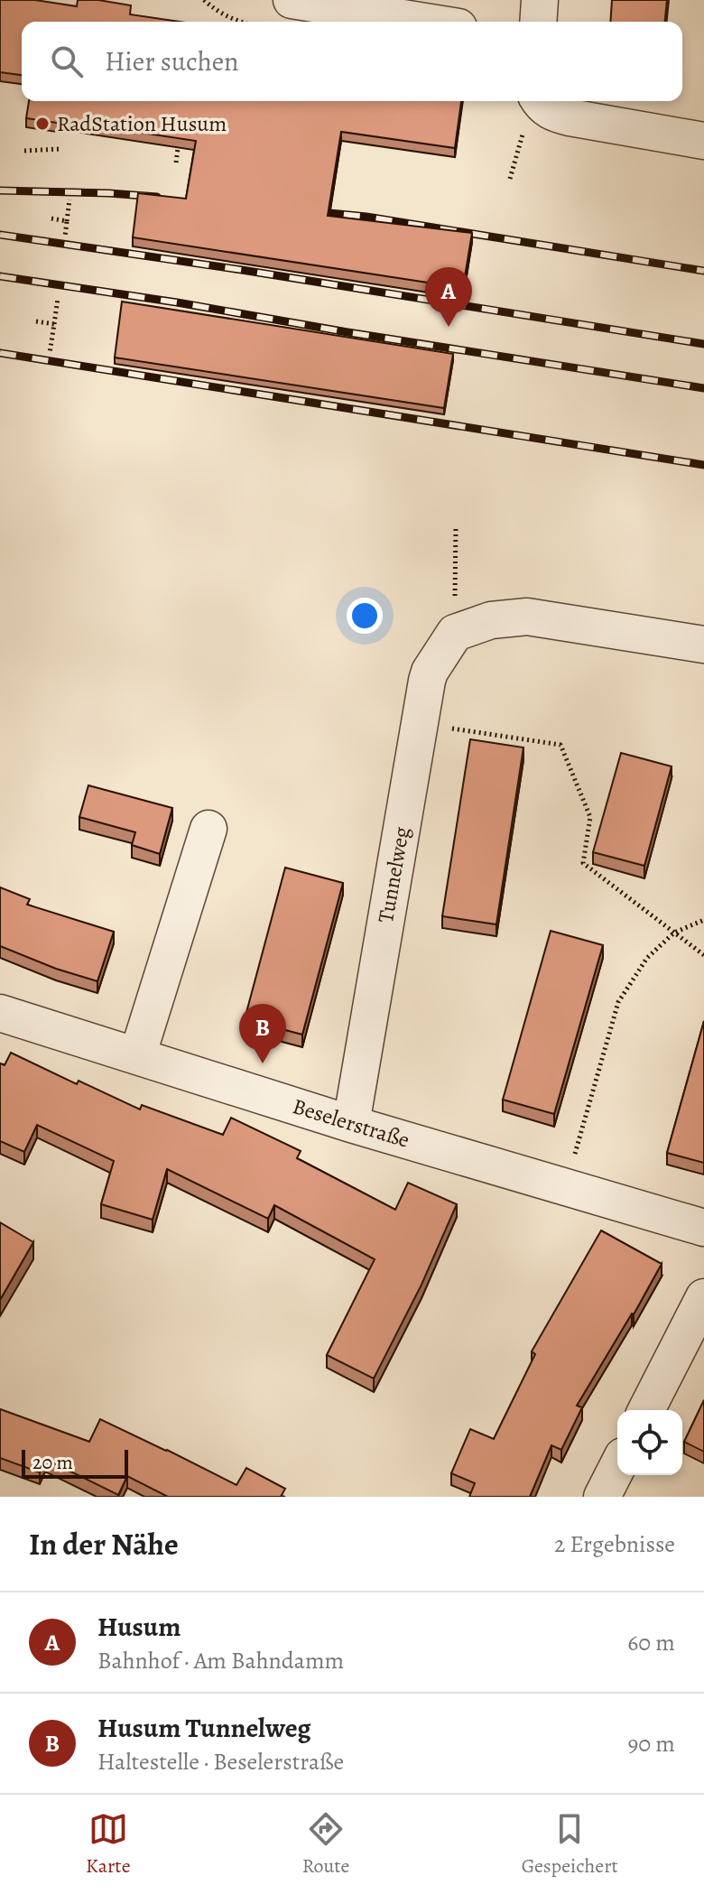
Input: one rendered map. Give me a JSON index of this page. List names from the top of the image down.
{
  "streets": {
    "street": ["Tunnelweg", "Beselerstraße"]
  },
  "crossings": [
    ["Tunnelweg", "Beselerstraße"]
  ],
  "places": ["RadStation Husum"],
  "scale_bar": "20 m",
  "page": {
    "search": "Hier suchen",
    "pins": ["A", "B"],
    "scale": "20 m",
    "heading": ["In der Nähe", "2 Ergebnisse"],
    "list": [
      {
        "mark": "A",
        "name": "Husum",
        "note": "Bahnhof · Am Bahndamm",
        "value": "60 m"
      },
      {
        "mark": "B",
        "name": "Husum Tunnelweg",
        "note": "Haltestelle · Beselerstraße",
        "value": "90 m"
      }
    ],
    "nav": ["Karte", "Route", "Gespeichert"]
  }
}
